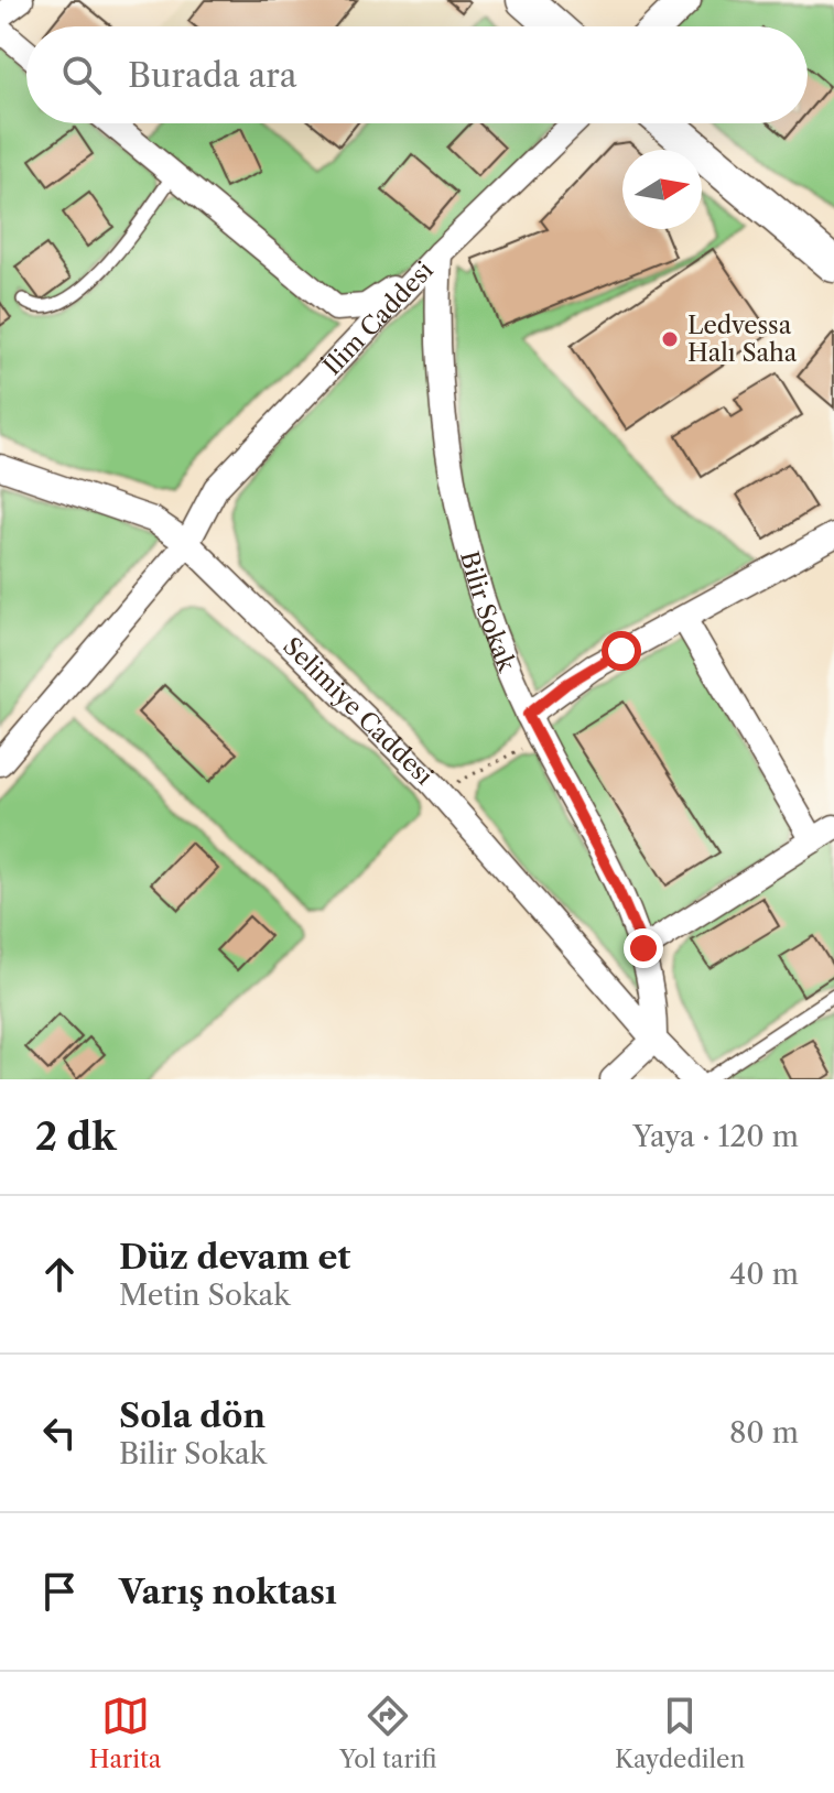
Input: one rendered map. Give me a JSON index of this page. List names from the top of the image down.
{
  "streets": {
    "street": ["İlim Caddesi", "Bilir Sokak", "Selimiye Caddesi"]
  },
  "crossings": [
    ["İlim Caddesi", "Bilir Sokak"],
    ["İlim Caddesi", "Selimiye Caddesi"],
    ["Bilir Sokak", "Selimiye Caddesi"]
  ],
  "places": ["Ledvessa Halı Saha"],
  "north": "right",
  "page": {
    "search": "Burada ara",
    "heading": ["2 dk", "Yaya · 120 m"],
    "list": [
      ["Düz devam et", "Metin Sokak", "40 m"],
      ["Sola dön", "Bilir Sokak", "80 m"],
      "Varış noktası"
    ],
    "nav": ["Harita", "Yol tarifi", "Kaydedilen"]
  }
}
